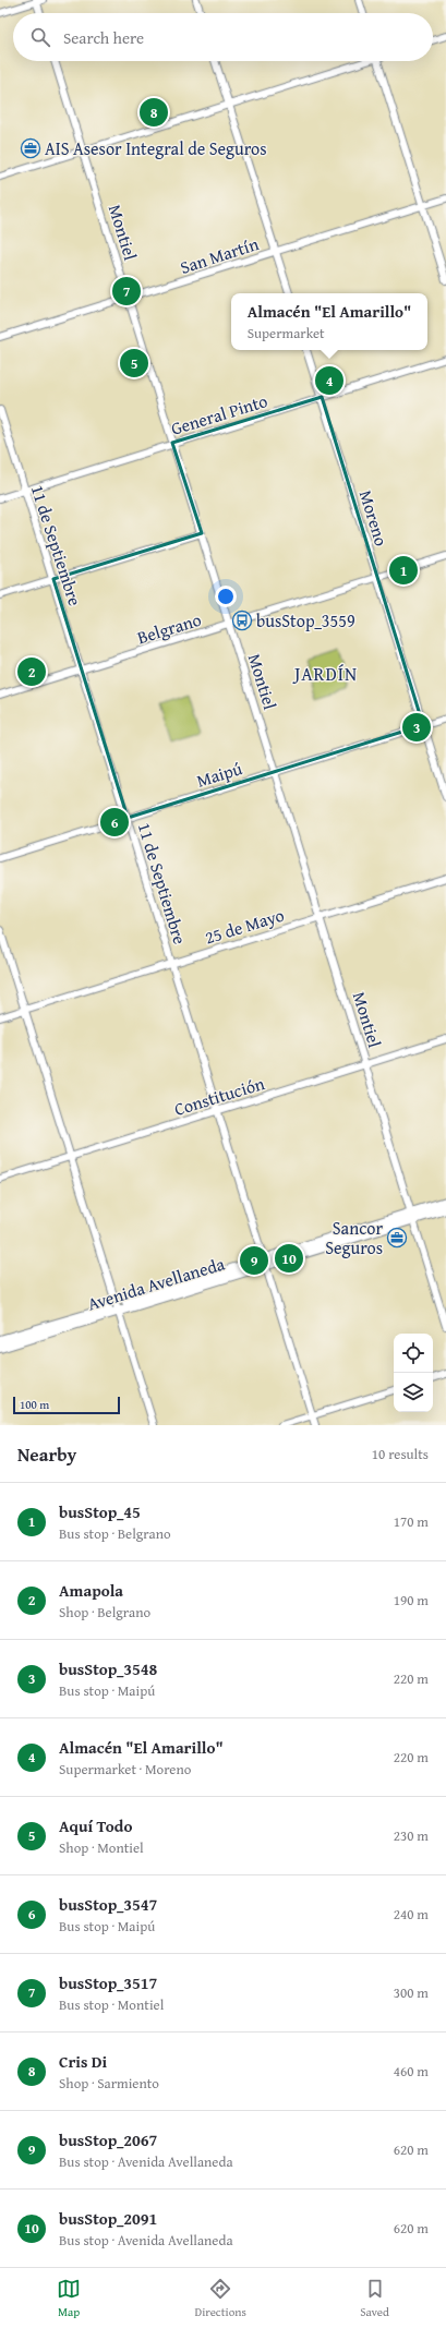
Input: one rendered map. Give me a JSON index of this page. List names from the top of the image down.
{
  "streets": {
    "main road": ["Avenida Avellaneda"],
    "street": [
      "Montiel",
      "San Martín",
      "General Pinto",
      "Moreno",
      "11 de Septiembre",
      "Belgrano",
      "Maipú",
      "25 de Mayo",
      "Constitución"
    ]
  },
  "crossings": [
    ["Montiel", "San Martín"],
    ["Montiel", "General Pinto"],
    ["Montiel", "Belgrano"],
    ["Montiel", "Maipú"],
    ["Montiel", "25 de Mayo"],
    ["Montiel", "Constitución"],
    ["Montiel", "Avenida Avellaneda"],
    ["General Pinto", "Moreno"],
    ["General Pinto", "11 de Septiembre"],
    ["Moreno", "Belgrano"],
    ["Moreno", "Maipú"],
    ["11 de Septiembre", "Belgrano"],
    ["11 de Septiembre", "Maipú"],
    ["11 de Septiembre", "25 de Mayo"],
    ["11 de Septiembre", "Constitución"],
    ["11 de Septiembre", "Avenida Avellaneda"]
  ],
  "districts": ["JARDÍN"],
  "places": {
    "office": ["AIS Asesor Integral de Seguros", "Sancor Seguros"],
    "bus stop": ["busStop_3559"]
  },
  "scale_bar": "100 m",
  "page": {
    "search": "Search here",
    "pins": [
      "8",
      "7",
      "5",
      "4",
      "1",
      "2",
      "3",
      "6",
      "10",
      "9"
    ],
    "popup": ["Almacén \"El Amarillo\"", "Supermarket"],
    "scale": "100 m",
    "heading": ["Nearby", "10 results"],
    "list": [
      {
        "mark": "1",
        "name": "busStop_45",
        "note": "Bus stop · Belgrano",
        "value": "170 m"
      },
      {
        "mark": "2",
        "name": "Amapola",
        "note": "Shop · Belgrano",
        "value": "190 m"
      },
      {
        "mark": "3",
        "name": "busStop_3548",
        "note": "Bus stop · Maipú",
        "value": "220 m"
      },
      {
        "mark": "4",
        "name": "Almacén \"El Amarillo\"",
        "note": "Supermarket · Moreno",
        "value": "220 m"
      },
      {
        "mark": "5",
        "name": "Aquí Todo",
        "note": "Shop · Montiel",
        "value": "230 m"
      },
      {
        "mark": "6",
        "name": "busStop_3547",
        "note": "Bus stop · Maipú",
        "value": "240 m"
      },
      {
        "mark": "7",
        "name": "busStop_3517",
        "note": "Bus stop · Montiel",
        "value": "300 m"
      },
      {
        "mark": "8",
        "name": "Cris Di",
        "note": "Shop · Sarmiento",
        "value": "460 m"
      },
      {
        "mark": "9",
        "name": "busStop_2067",
        "note": "Bus stop · Avenida Avellaneda",
        "value": "620 m"
      },
      {
        "mark": "10",
        "name": "busStop_2091",
        "note": "Bus stop · Avenida Avellaneda",
        "value": "620 m"
      }
    ],
    "nav": ["Map", "Directions", "Saved"]
  }
}
